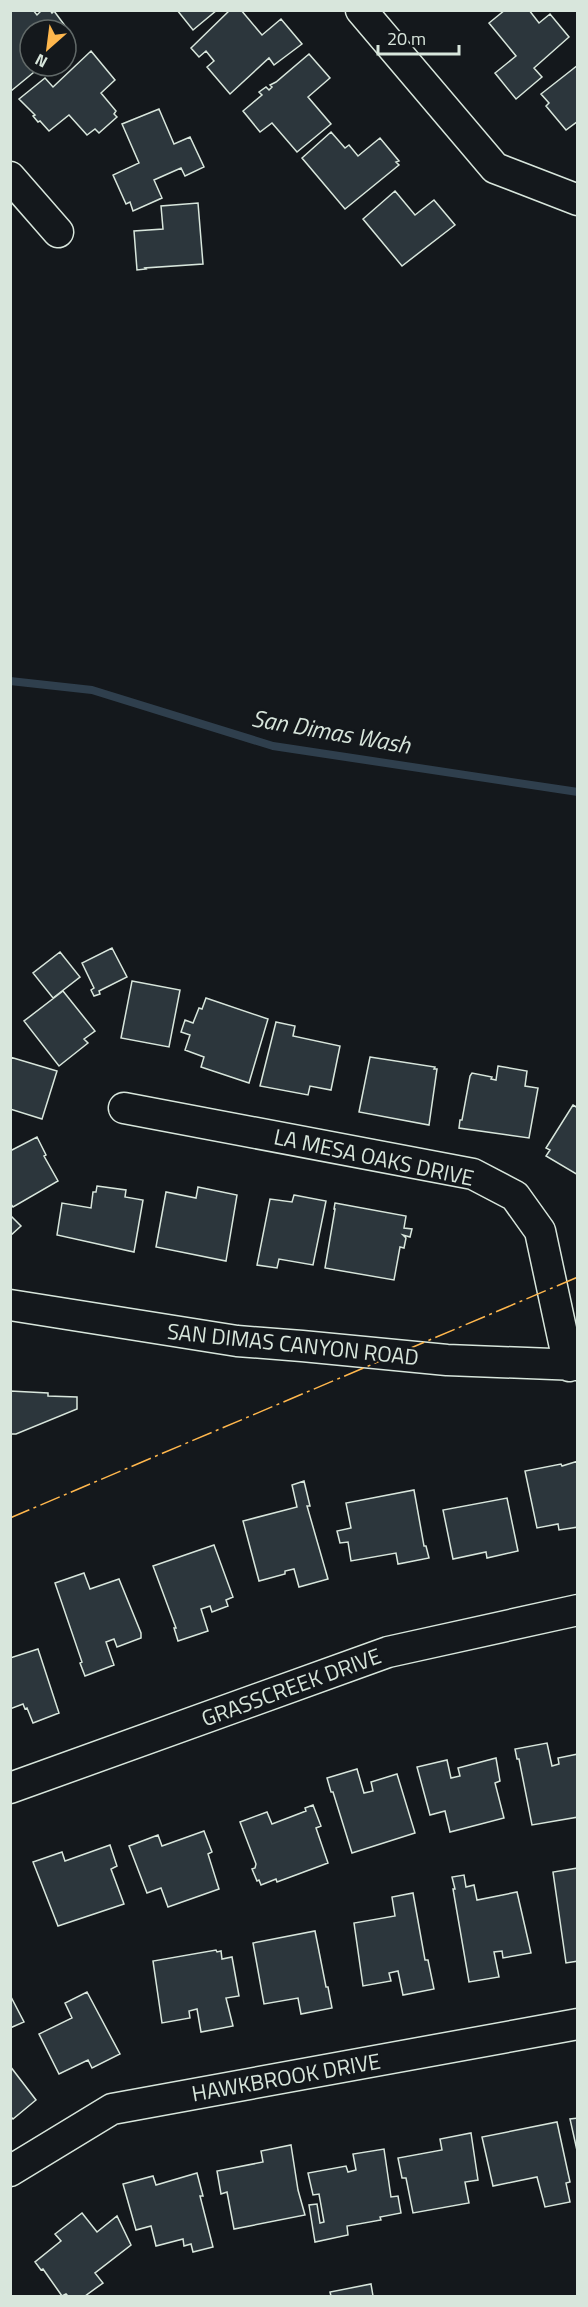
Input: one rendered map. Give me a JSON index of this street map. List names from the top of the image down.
{
  "streets": {
    "street": [
      "LA MESA OAKS DRIVE",
      "SAN DIMAS CANYON ROAD",
      "GRASSCREEK DRIVE",
      "HAWKBROOK DRIVE"
    ]
  },
  "crossings": [
    ["LA MESA OAKS DRIVE", "SAN DIMAS CANYON ROAD"]
  ],
  "water": ["San Dimas Wash"],
  "scale_bar": "20 m",
  "north": "bottom left"
}
